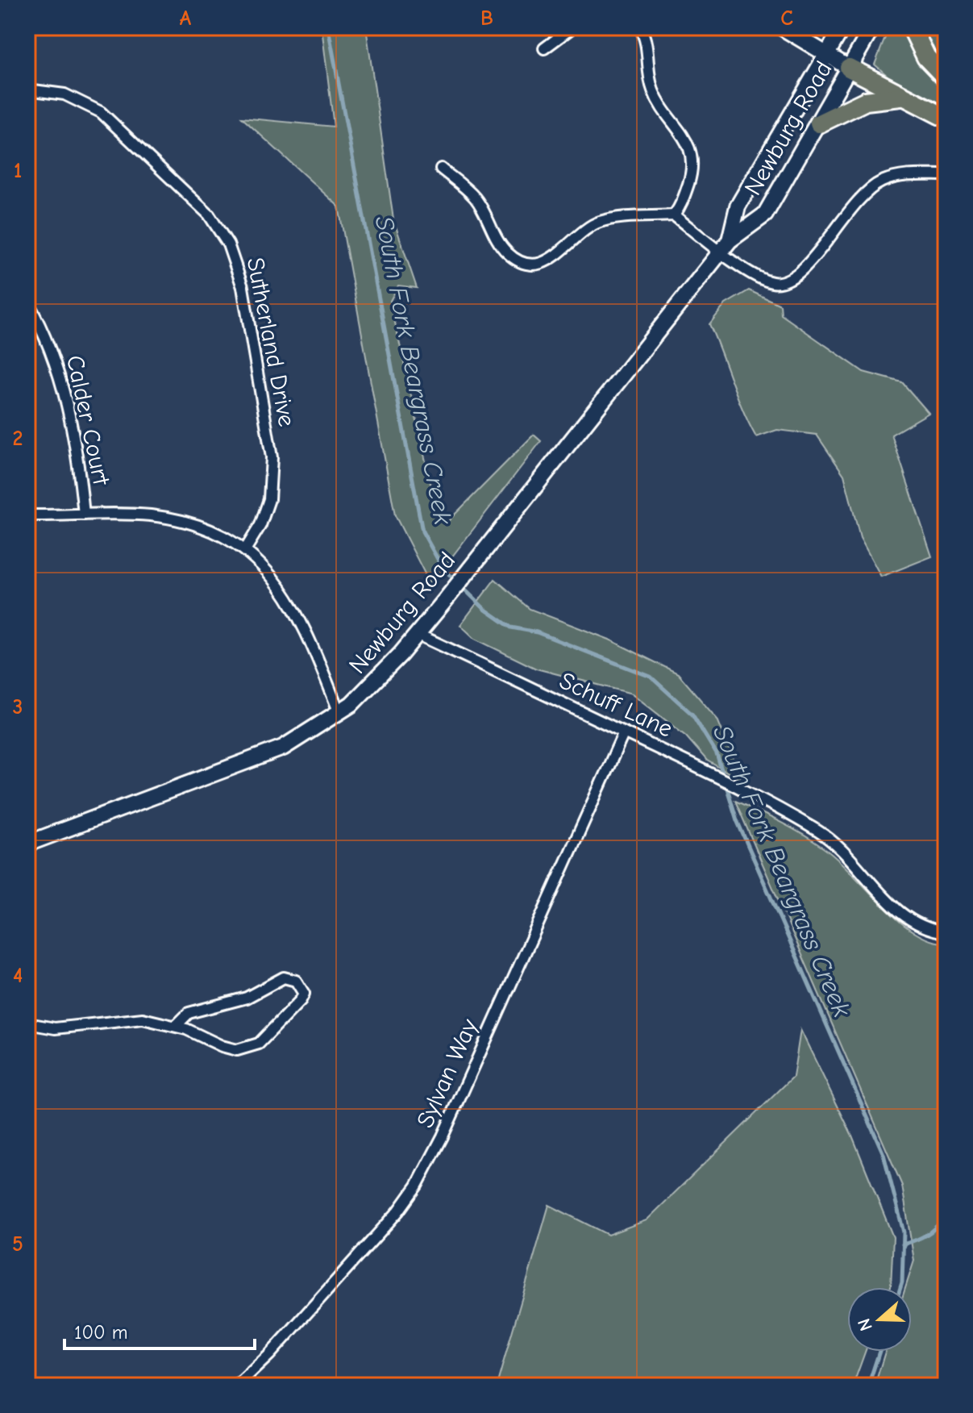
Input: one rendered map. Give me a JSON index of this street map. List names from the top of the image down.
{
  "streets": {
    "main road": ["Newburg Road"],
    "street": [
      "Sutherland Drive",
      "Calder Court",
      "Schuff Lane",
      "Sylvan Way"
    ]
  },
  "crossings": [
    ["Newburg Road", "Schuff Lane"],
    ["Schuff Lane", "Sylvan Way"]
  ],
  "water": ["South Fork Beargrass Creek"],
  "scale_bar": "100 m",
  "north": "left",
  "grid": {
    "columns": ["A", "B", "C"],
    "rows": [
      "1",
      "2",
      "3",
      "4",
      "5"
    ]
  }
}
